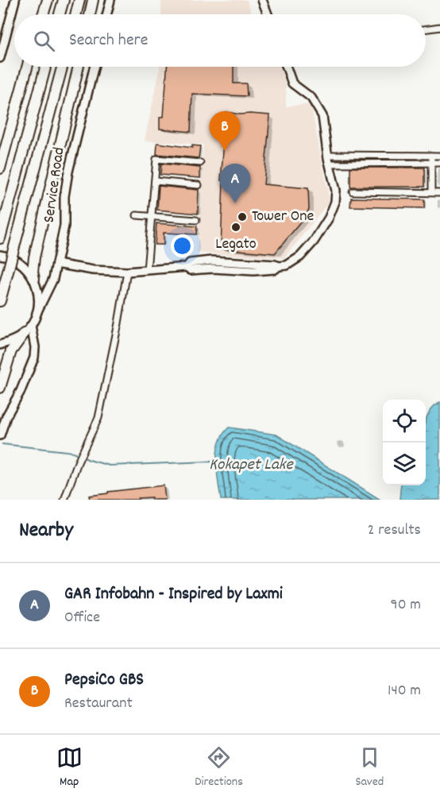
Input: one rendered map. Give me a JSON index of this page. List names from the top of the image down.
{
  "streets": {
    "main road": ["Service Road"]
  },
  "water": ["Kokapet Lake"],
  "places": ["Tower One", "Legato"],
  "page": {
    "search": "Search here",
    "pins": ["B", "A"],
    "heading": ["Nearby", "2 results"],
    "list": [
      {
        "mark": "A",
        "name": "GAR Infobahn - Inspired by Laxmi",
        "note": "Office",
        "value": "90 m"
      },
      {
        "mark": "B",
        "name": "PepsiCo GBS",
        "note": "Restaurant",
        "value": "140 m"
      }
    ],
    "nav": ["Map", "Directions", "Saved"]
  }
}
